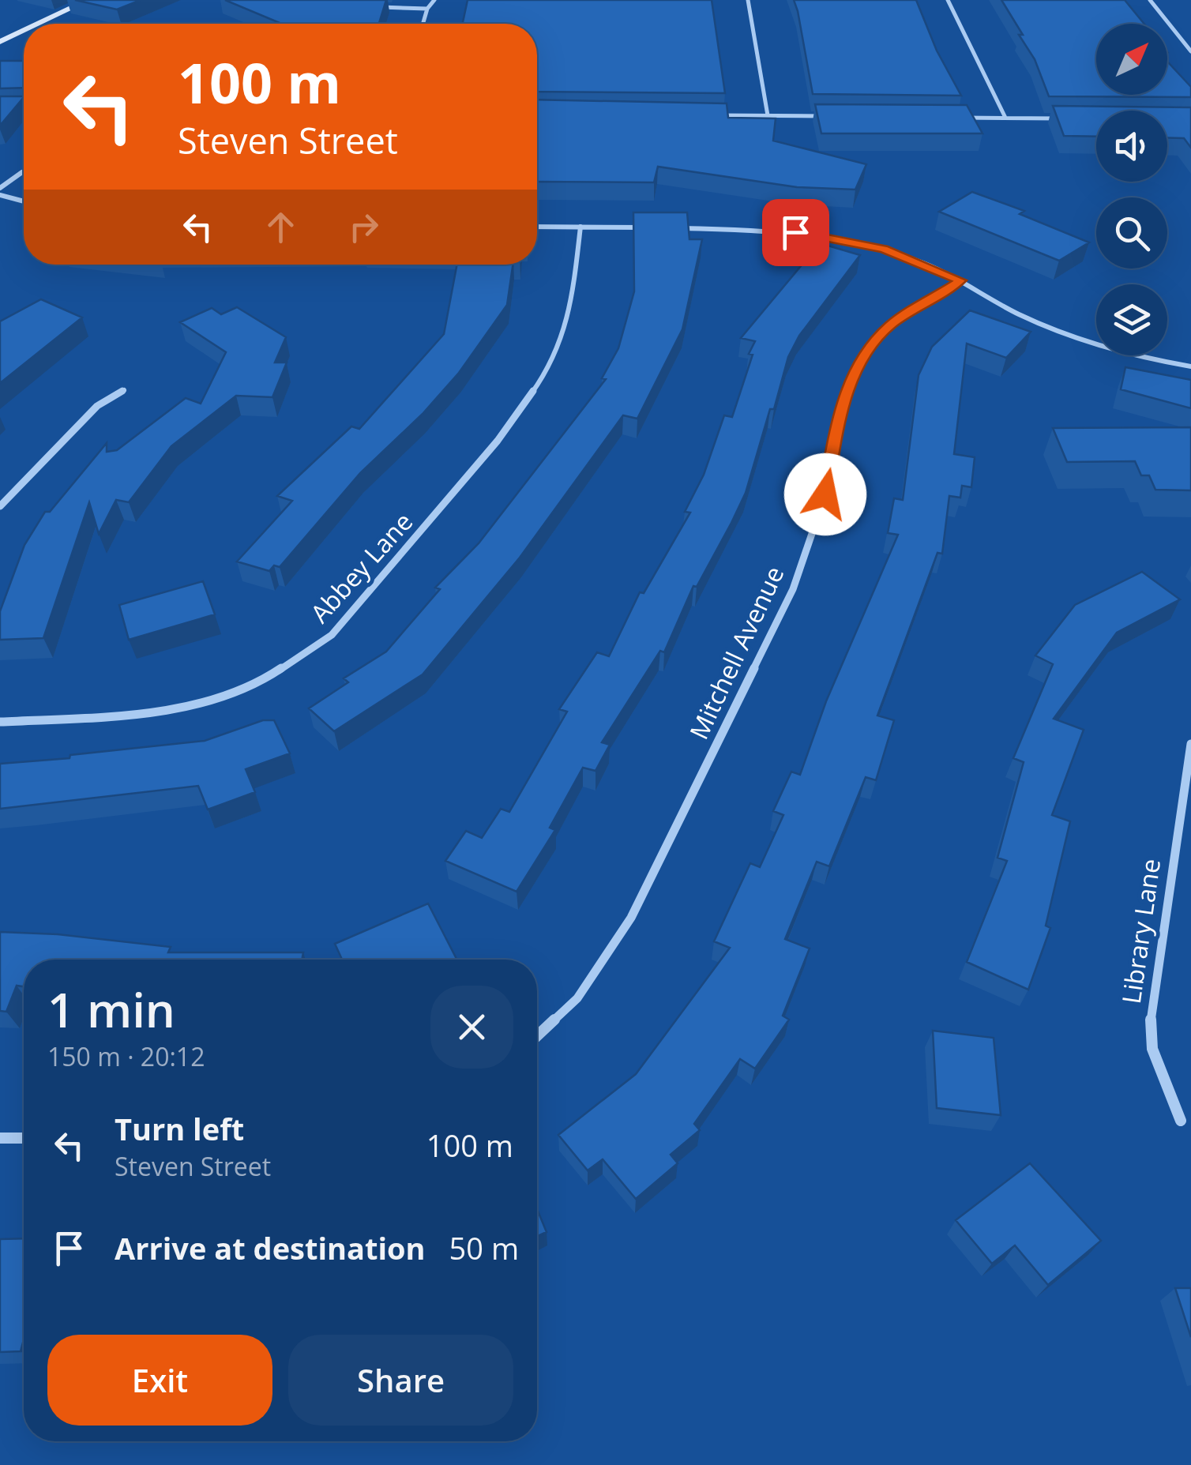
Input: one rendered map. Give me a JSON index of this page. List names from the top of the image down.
{
  "streets": {
    "street": ["Abbey Lane", "Mitchell Avenue", "Library Lane"]
  },
  "north": "top right",
  "page": {
    "turn": ["100 m", "Steven Street"],
    "heading": ["1 min", "150 m · 20:12"],
    "list": [
      {
        "name": "Turn left",
        "note": "Steven Street",
        "value": "100 m"
      },
      {
        "name": "Arrive at destination",
        "value": "50 m"
      }
    ],
    "buttons": ["Exit", "Share"]
  }
}
